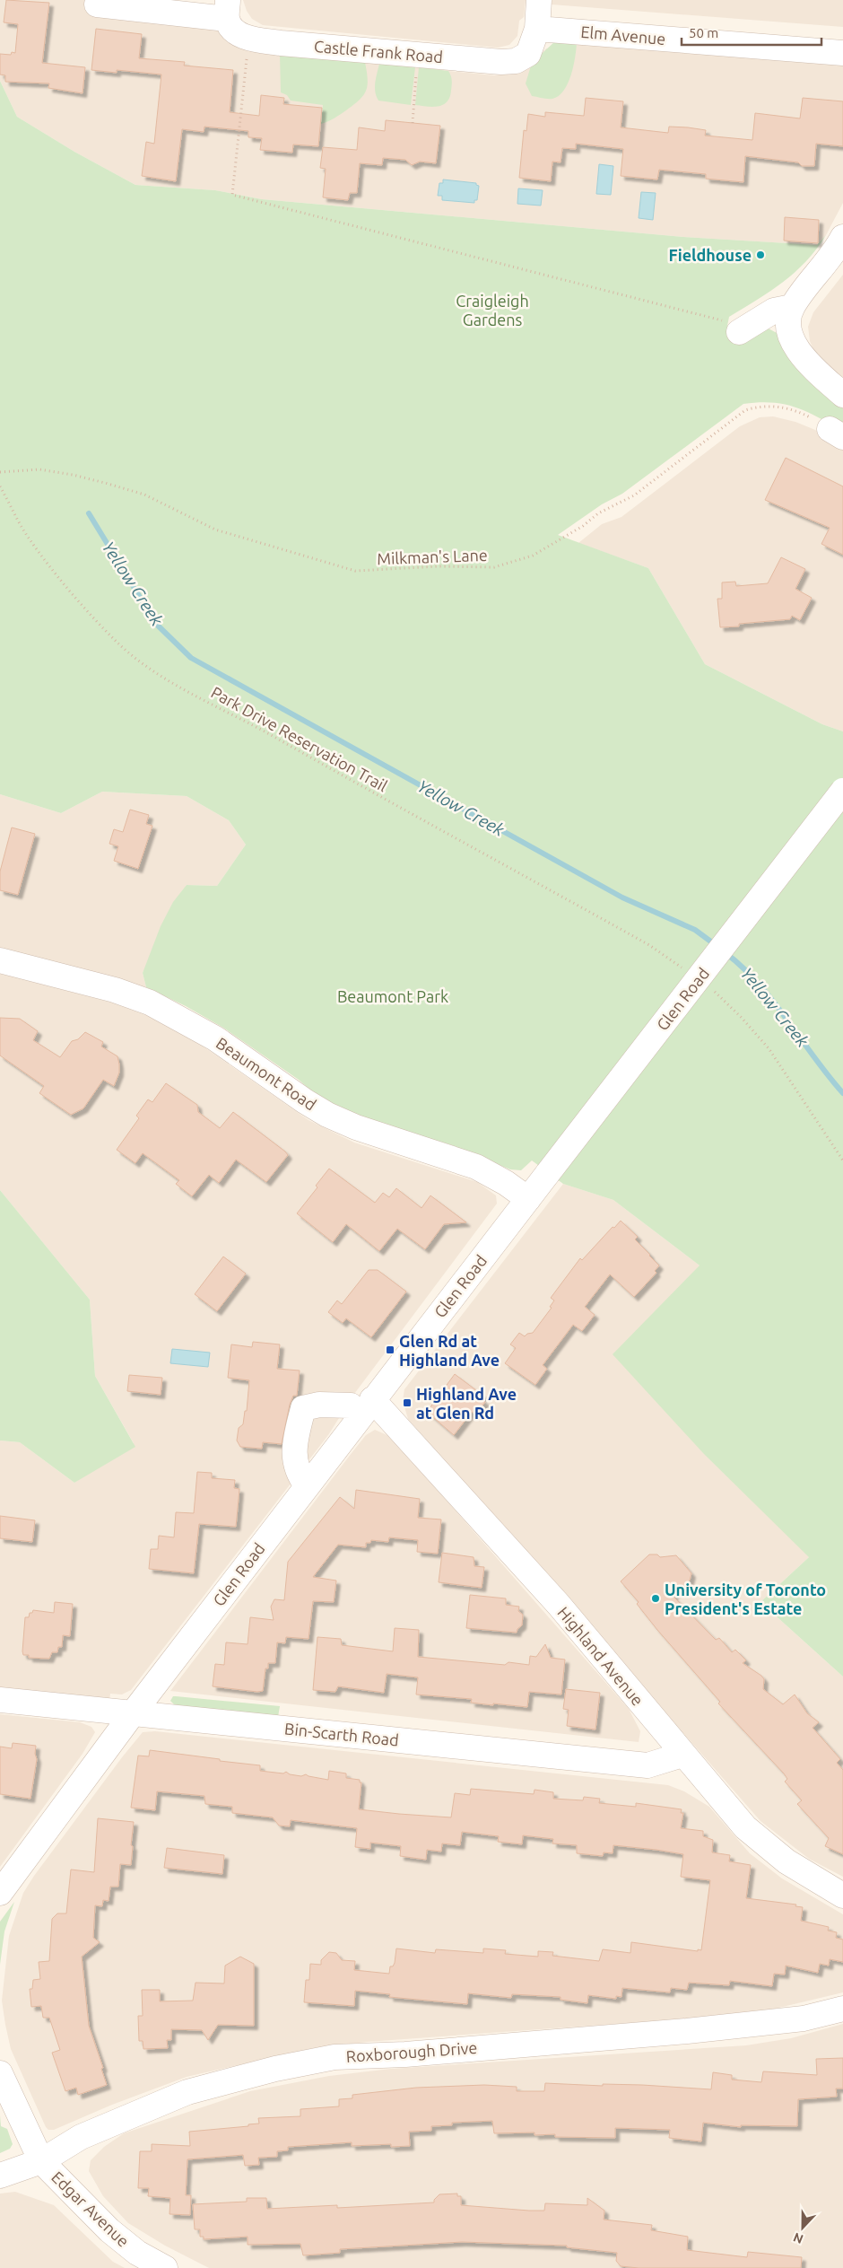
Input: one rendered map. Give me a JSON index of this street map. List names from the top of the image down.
{
  "streets": {
    "street": [
      "Elm Avenue",
      "Castle Frank Road",
      "Glen Road",
      "Beaumont Road",
      "Highland Avenue",
      "Bin-Scarth Road",
      "Roxborough Drive",
      "Edgar Avenue"
    ],
    "path": ["Milkman's Lane", "Park Drive Reservation Trail"]
  },
  "crossings": [
    ["Elm Avenue", "Castle Frank Road"],
    ["Glen Road", "Beaumont Road"],
    ["Glen Road", "Highland Avenue"],
    ["Glen Road", "Bin-Scarth Road"],
    ["Highland Avenue", "Bin-Scarth Road"],
    ["Roxborough Drive", "Edgar Avenue"]
  ],
  "water": ["Yellow Creek"],
  "parks": ["Craigleigh Gardens", "Beaumont Park"],
  "places": {
    "other": ["Fieldhouse", "University of Toronto President's Estate"],
    "transit": ["Glen Rd at Highland Ave", "Highland Ave at Glen Rd"]
  },
  "scale_bar": "50 m",
  "north": "bottom"
}
